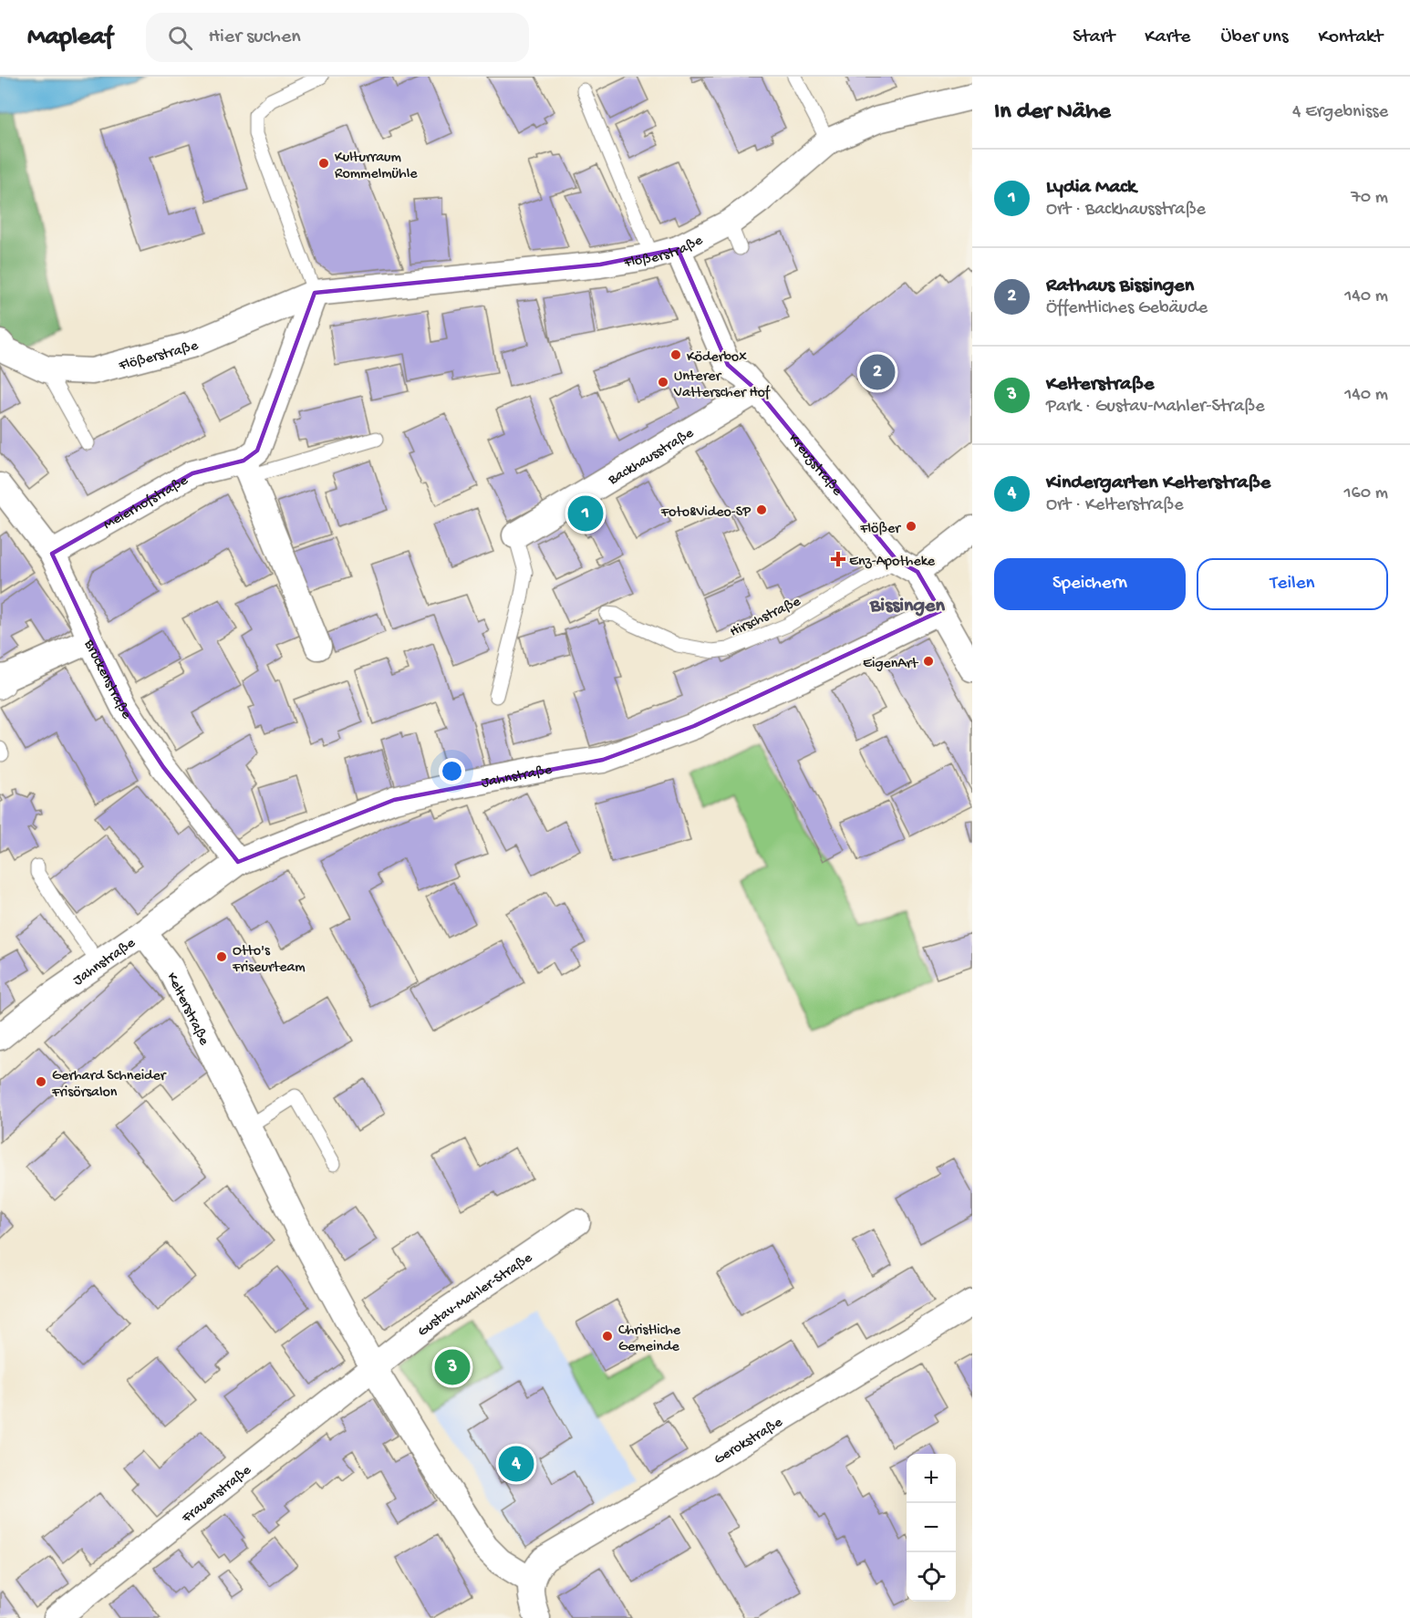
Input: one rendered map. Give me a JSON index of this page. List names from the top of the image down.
{
  "streets": {
    "street": [
      "Flößerstraße",
      "Backhausstraße",
      "Kreuzstraße",
      "Meierhofstraße",
      "Brückenstraße",
      "Jahnstraße",
      "Kelterstraße",
      "Gustav-Mahler-Straße",
      "Gerokstraße",
      "Frauenstraße"
    ],
    "lane": ["Hirschstraße"]
  },
  "crossings": [
    ["Flößerstraße", "Kreuzstraße"],
    ["Backhausstraße", "Kreuzstraße"],
    ["Kreuzstraße", "Hirschstraße"],
    ["Kreuzstraße", "Jahnstraße"],
    ["Meierhofstraße", "Brückenstraße"],
    ["Brückenstraße", "Jahnstraße"],
    ["Jahnstraße", "Kelterstraße"],
    ["Kelterstraße", "Gustav-Mahler-Straße"],
    ["Kelterstraße", "Gerokstraße"],
    ["Kelterstraße", "Frauenstraße"],
    ["Gustav-Mahler-Straße", "Frauenstraße"]
  ],
  "districts": ["Bissingen"],
  "places": {
    "other": [
      "Kulturraum Rommelmühle",
      "Köderbox",
      "Unterer Vatterscher Hof",
      "Foto&Video-SP",
      "Flößer",
      "EigenArt",
      "Otto's Friseurteam",
      "Gerhard Schneider Frisörsalon",
      "Christliche Gemeinde"
    ],
    "health": ["Enz-Apotheke"]
  },
  "page": {
    "header": "Mapleaf",
    "search": "Hier suchen",
    "nav": [
      "Start",
      "Karte",
      "Über uns",
      "Kontakt"
    ],
    "heading": ["In der Nähe", "4 Ergebnisse"],
    "list": [
      {
        "mark": "1",
        "name": "Lydia Mack",
        "note": "Ort · Backhausstraße",
        "value": "70 m"
      },
      {
        "mark": "2",
        "name": "Rathaus Bissingen",
        "note": "Öffentliches Gebäude",
        "value": "140 m"
      },
      {
        "mark": "3",
        "name": "Kelterstraße",
        "note": "Park · Gustav-Mahler-Straße",
        "value": "140 m"
      },
      {
        "mark": "4",
        "name": "Kindergarten Kelterstraße",
        "note": "Ort · Kelterstraße",
        "value": "160 m"
      }
    ],
    "pins": [
      "2",
      "1",
      "3",
      "4"
    ],
    "buttons": ["Speichern", "Teilen"],
    "map_buttons": ["+", "−"]
  }
}
